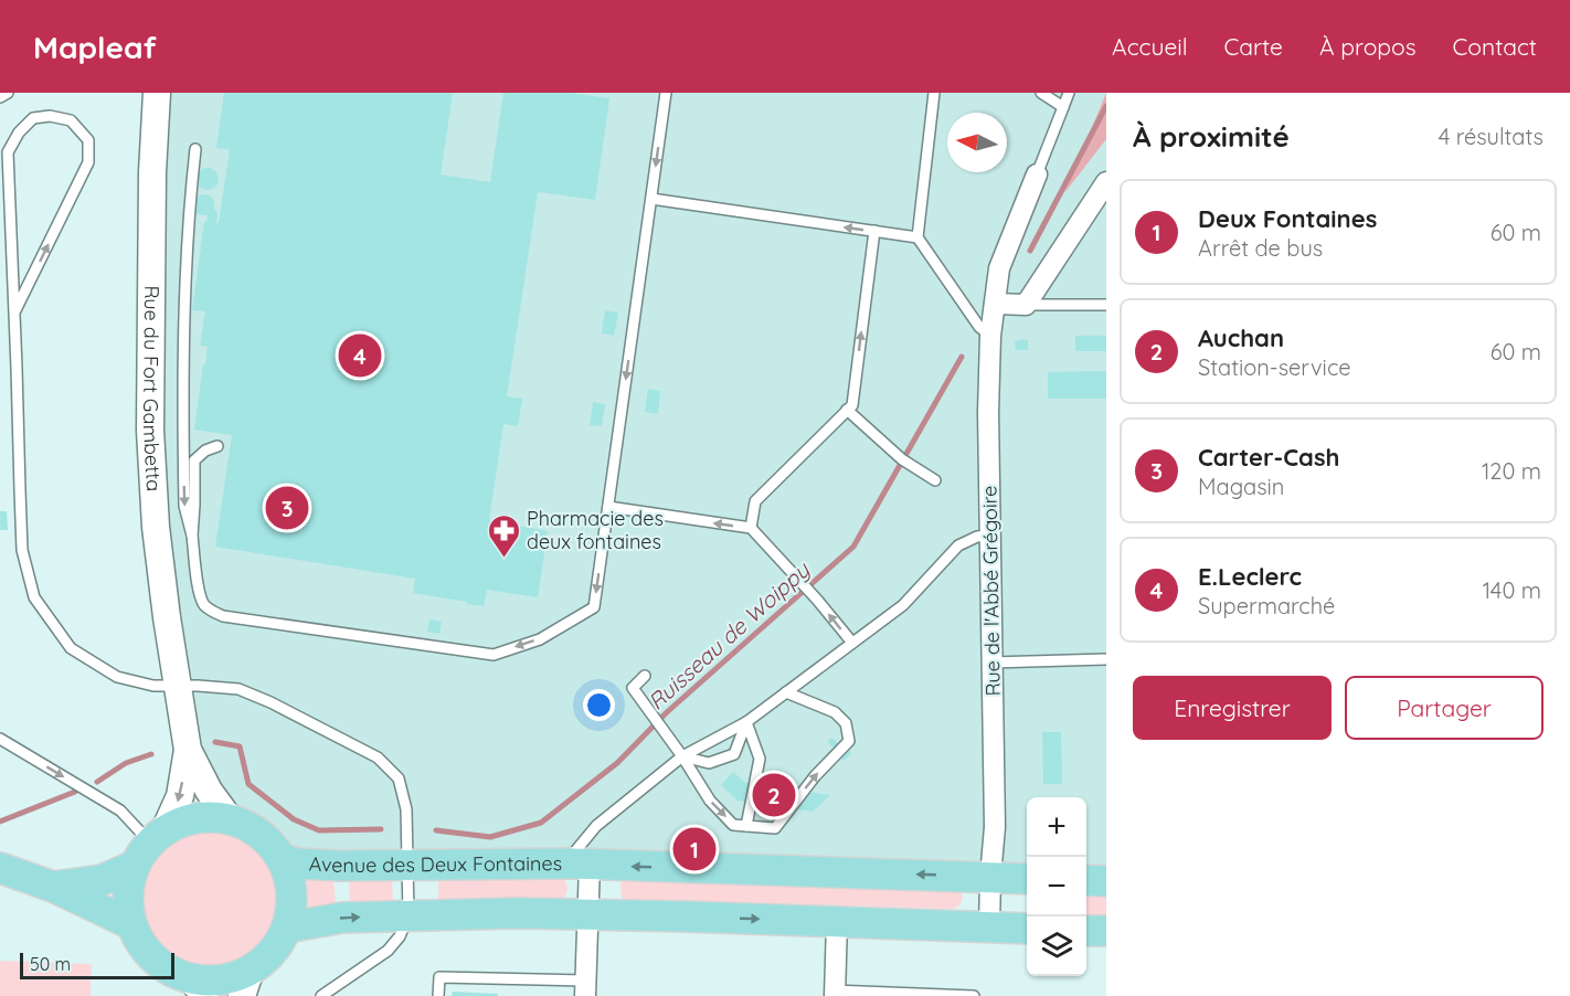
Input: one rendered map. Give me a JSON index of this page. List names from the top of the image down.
{
  "streets": {
    "main road": ["Rue du Fort Gambetta", "Avenue des Deux Fontaines"],
    "street": ["Rue de l'Abbé Grégoire"]
  },
  "crossings": [
    ["Rue du Fort Gambetta", "Avenue des Deux Fontaines"],
    ["Rue de l'Abbé Grégoire", "Avenue des Deux Fontaines"]
  ],
  "water": ["Ruisseau de Woippy"],
  "places": {
    "pharmacy": ["Pharmacie des deux fontaines"]
  },
  "scale_bar": "50 m",
  "north": "left",
  "page": {
    "header": "Mapleaf",
    "nav": [
      "Accueil",
      "Carte",
      "À propos",
      "Contact"
    ],
    "heading": ["À proximité", "4 résultats"],
    "list": [
      {
        "mark": "1",
        "name": "Deux Fontaines",
        "note": "Arrêt de bus",
        "value": "60 m"
      },
      {
        "mark": "2",
        "name": "Auchan",
        "note": "Station-service",
        "value": "60 m"
      },
      {
        "mark": "3",
        "name": "Carter-Cash",
        "note": "Magasin",
        "value": "120 m"
      },
      {
        "mark": "4",
        "name": "E.Leclerc",
        "note": "Supermarché",
        "value": "140 m"
      }
    ],
    "pins": [
      "4",
      "3",
      "2",
      "1"
    ],
    "buttons": ["Enregistrer", "Partager"],
    "map_buttons": ["+", "−"],
    "scale": "50 m"
  }
}
